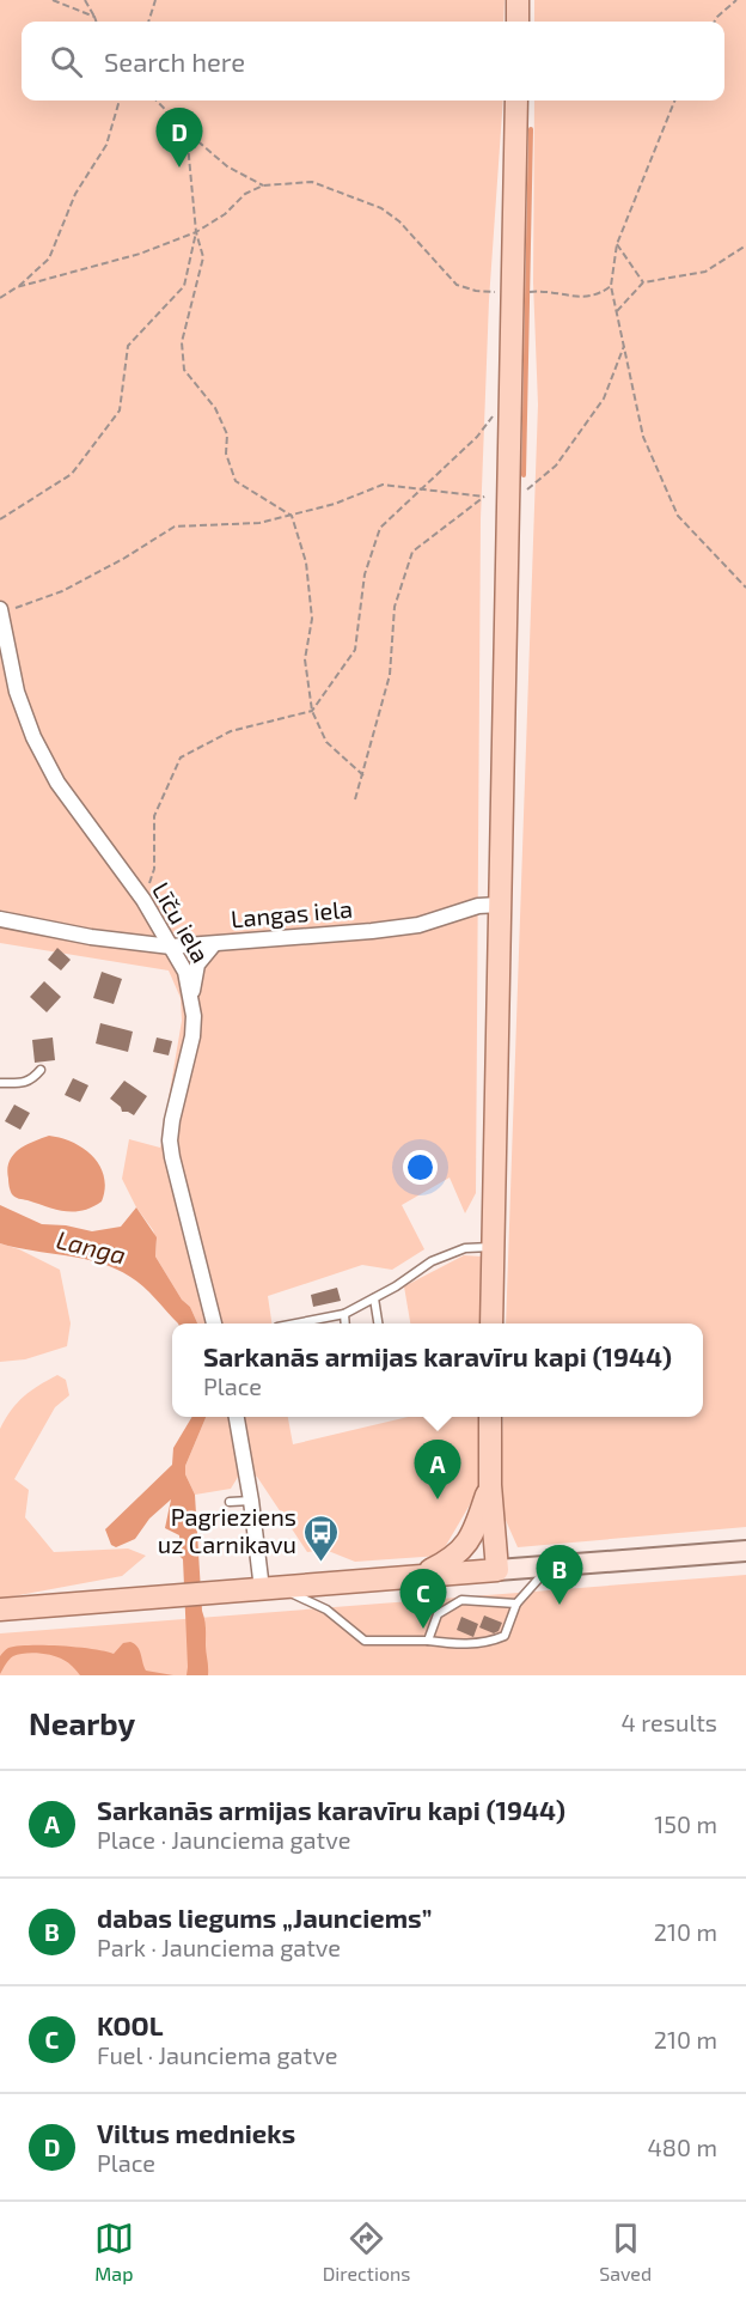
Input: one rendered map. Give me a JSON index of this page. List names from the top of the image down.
{
  "streets": {
    "street": ["Langas iela", "Līču iela"]
  },
  "crossings": [
    ["Langas iela", "Līču iela"]
  ],
  "water": ["Langa"],
  "places": {
    "bus stop": ["Pagrieziens uz Carnikavu"]
  },
  "page": {
    "search": "Search here",
    "pins": [
      "D",
      "A",
      "B",
      "C"
    ],
    "popup": ["Sarkanās armijas karavīru kapi (1944)", "Place"],
    "heading": ["Nearby", "4 results"],
    "list": [
      {
        "mark": "A",
        "name": "Sarkanās armijas karavīru kapi (1944)",
        "note": "Place · Jaunciema gatve",
        "value": "150 m"
      },
      {
        "mark": "B",
        "name": "dabas liegums „Jaunciems”",
        "note": "Park · Jaunciema gatve",
        "value": "210 m"
      },
      {
        "mark": "C",
        "name": "KOOL",
        "note": "Fuel · Jaunciema gatve",
        "value": "210 m"
      },
      {
        "mark": "D",
        "name": "Viltus mednieks",
        "note": "Place",
        "value": "480 m"
      }
    ],
    "nav": ["Map", "Directions", "Saved"]
  }
}
